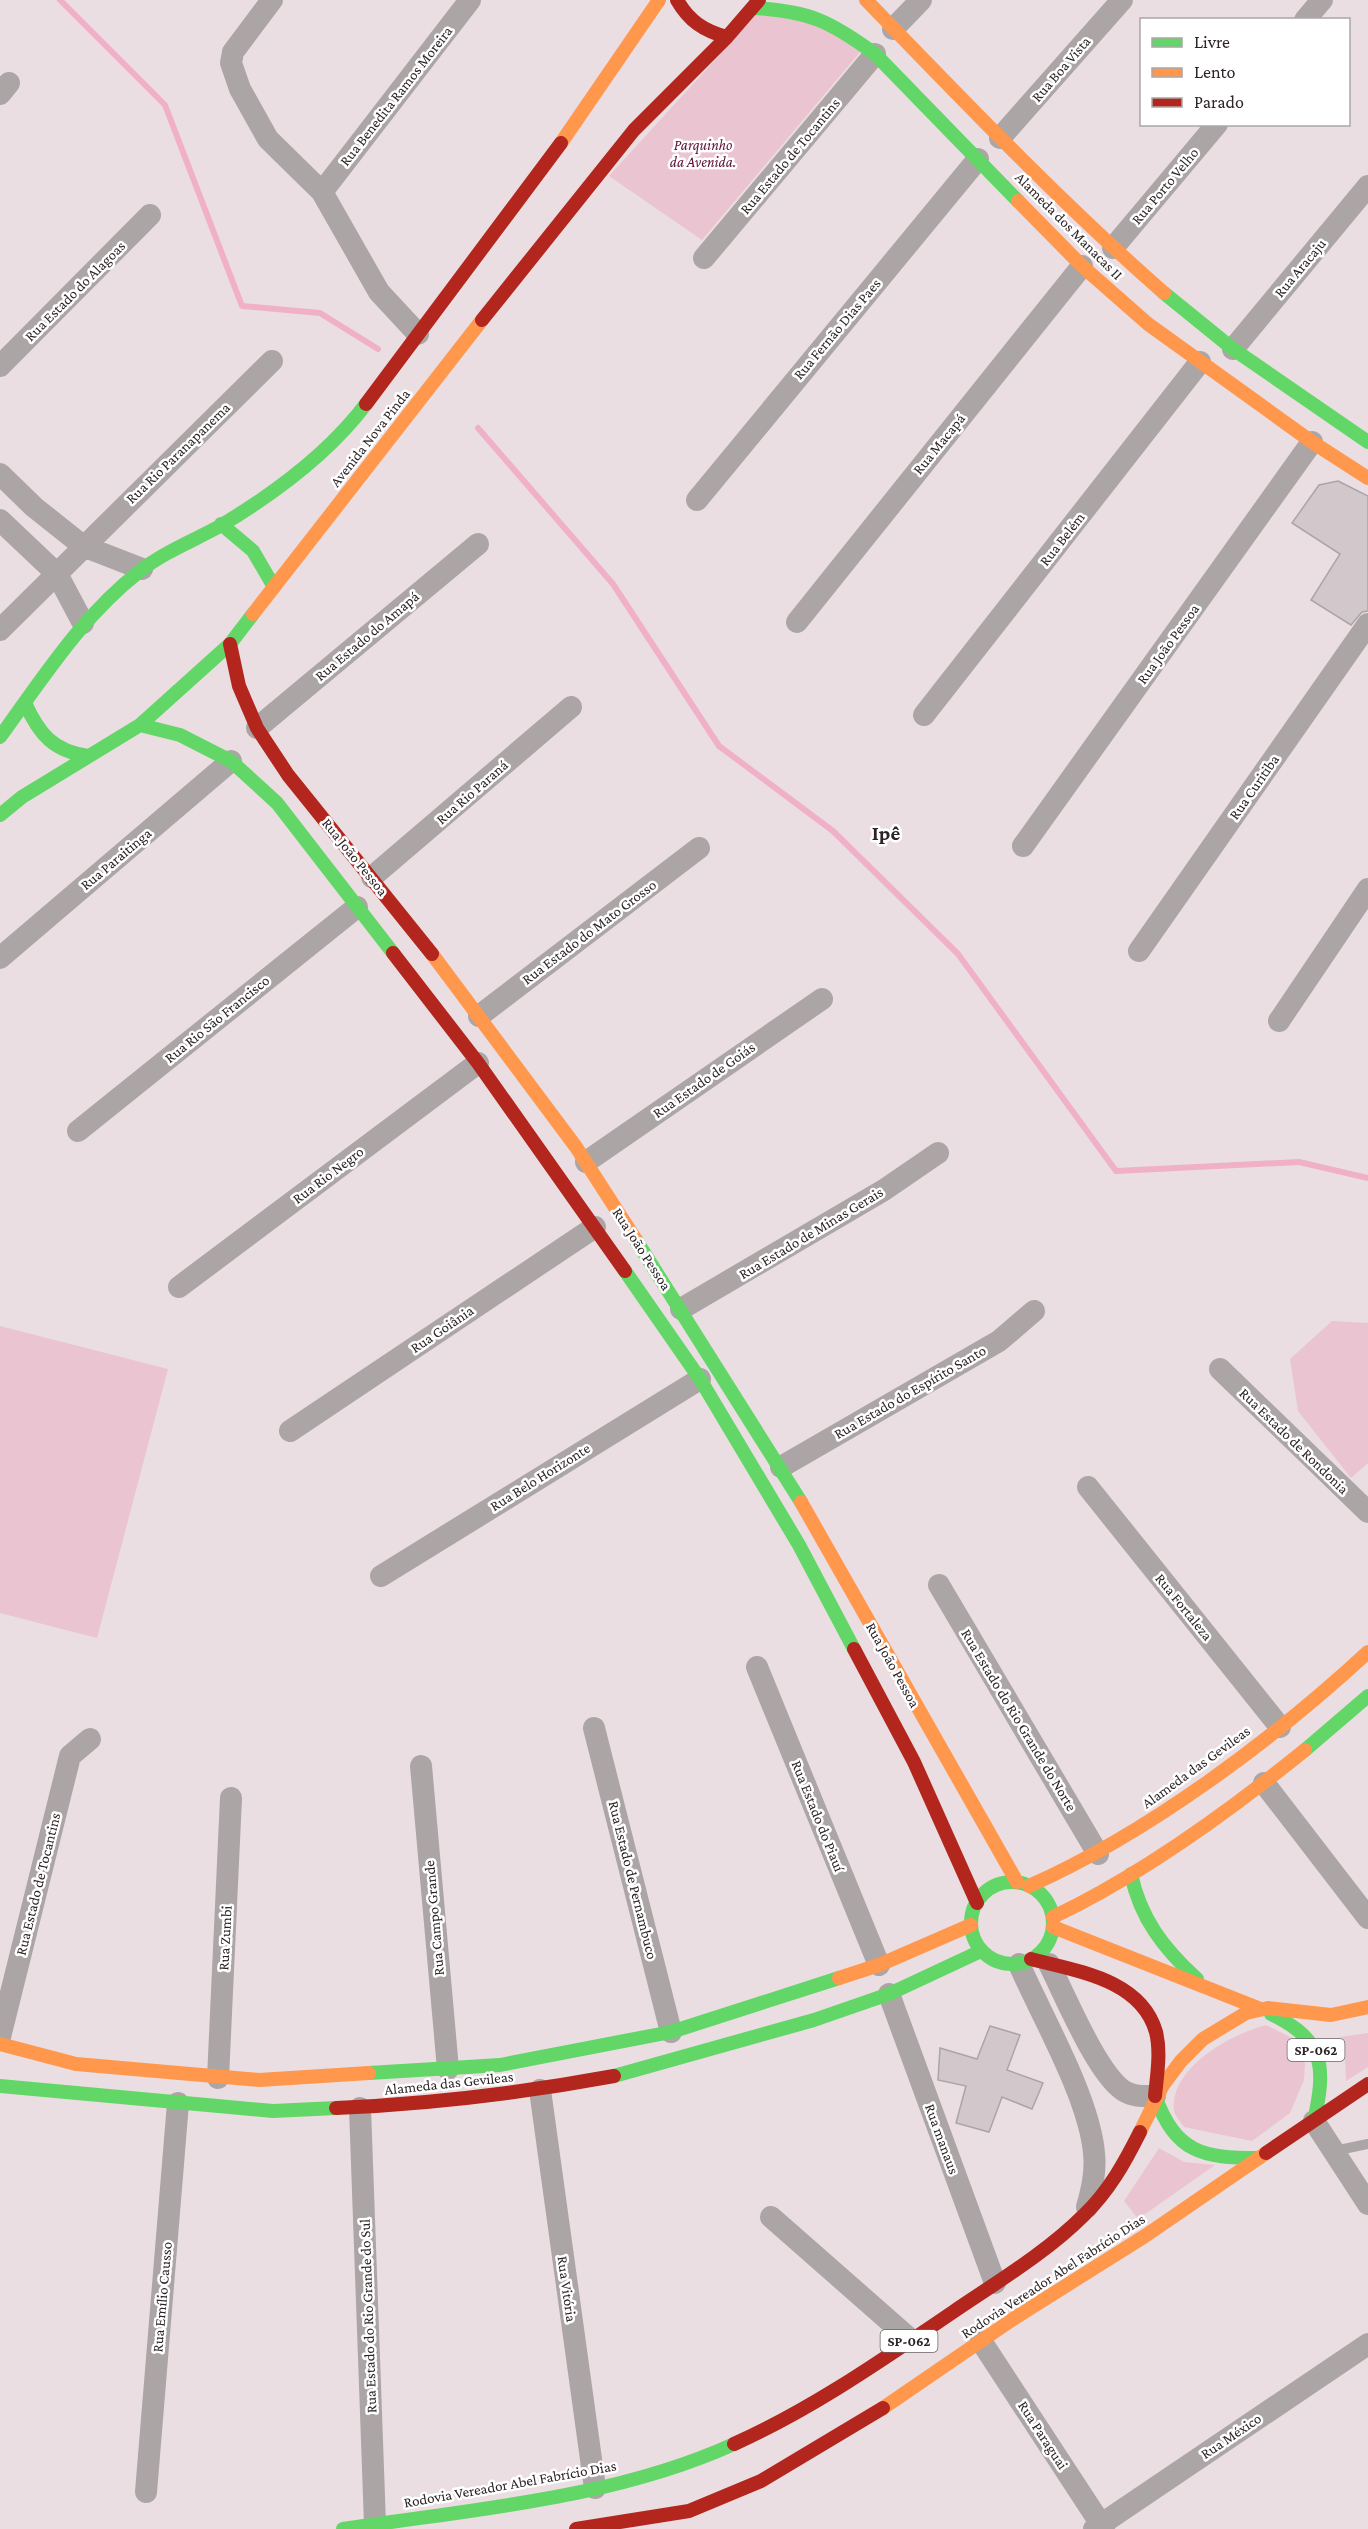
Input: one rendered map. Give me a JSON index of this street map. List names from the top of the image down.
{
  "streets": {
    "street": [
      "Rua Boa Vista",
      "Rua Benedita Ramos Moreira",
      "Rua Estado de Tocantins",
      "Rua Porto Velho",
      "Alameda dos Manacas II",
      "Rua Aracaju",
      "Rua Estado do Alagoas",
      "Rua Fernão Dias Paes",
      "Avenida Nova Pinda",
      "Rua Macapá",
      "Rua Rio Paranapanema",
      "Rua Belém",
      "Rua Estado do Amapá",
      "Rua João Pessoa",
      "Rua Curitiba",
      "Rua Rio Paraná",
      "Rua Paraitinga",
      "Rua Estado do Mato Grosso",
      "Rua Rio São Francisco",
      "Rua Estado de Goiás",
      "Rua Rio Negro",
      "Rua Estado de Minas Gerais",
      "Rua Goiânia",
      "Rua Estado do Espírito Santo",
      "Rua Estado de Rondonia",
      "Rua Belo Horizonte",
      "Rua Fortaleza",
      "Rua Estado do Rio Grande do Norte",
      "Alameda das Gevileas",
      "Rua Estado do Piauí",
      "Rua Estado de Pernambuco",
      "Rua Campo Grande",
      "Rua Zumbi",
      "SP-062",
      "Rua manaus",
      "Rodovia Vereador Abel Fabrício Dias",
      "Rua Vitória",
      "Rua Emílio Causso",
      "Rua Estado do Rio Grande do Sul",
      "Rua Paraguai",
      "Rua México"
    ]
  },
  "crossings": [
    ["Rua Boa Vista", "Alameda dos Manacas II"],
    ["Rua Estado de Tocantins", "Alameda dos Manacas II"],
    ["Rua Porto Velho", "Alameda dos Manacas II"],
    ["Alameda dos Manacas II", "Rua Aracaju"],
    ["Alameda dos Manacas II", "Rua Fernão Dias Paes"],
    ["Alameda dos Manacas II", "Avenida Nova Pinda"],
    ["Alameda dos Manacas II", "Rua Macapá"],
    ["Alameda dos Manacas II", "Rua Belém"],
    ["Alameda dos Manacas II", "Rua João Pessoa"],
    ["Avenida Nova Pinda", "Rua João Pessoa"],
    ["Rua Estado do Amapá", "Rua João Pessoa"],
    ["Rua João Pessoa", "Rua Rio Paraná"],
    ["Rua João Pessoa", "Rua Paraitinga"],
    ["Rua João Pessoa", "Rua Estado do Mato Grosso"],
    ["Rua João Pessoa", "Rua Rio São Francisco"],
    ["Rua João Pessoa", "Rua Estado de Goiás"],
    ["Rua João Pessoa", "Rua Rio Negro"],
    ["Rua João Pessoa", "Rua Estado de Minas Gerais"],
    ["Rua João Pessoa", "Rua Goiânia"],
    ["Rua João Pessoa", "Rua Estado do Espírito Santo"],
    ["Rua João Pessoa", "Rua Belo Horizonte"],
    ["Rua João Pessoa", "Alameda das Gevileas"],
    ["Rua Fortaleza", "Alameda das Gevileas"],
    ["Rua Estado do Rio Grande do Norte", "Alameda das Gevileas"],
    ["Alameda das Gevileas", "Rua Estado do Piauí"],
    ["Alameda das Gevileas", "Rua Estado de Pernambuco"],
    ["Alameda das Gevileas", "Rua Campo Grande"],
    ["Alameda das Gevileas", "Rua Zumbi"],
    ["Alameda das Gevileas", "Rua manaus"],
    ["Alameda das Gevileas", "Rua Vitória"],
    ["Alameda das Gevileas", "Rua Emílio Causso"],
    ["Alameda das Gevileas", "Rua Estado do Rio Grande do Sul"],
    ["SP-062", "Rodovia Vereador Abel Fabrício Dias"],
    ["Rua manaus", "Rodovia Vereador Abel Fabrício Dias"],
    ["Rodovia Vereador Abel Fabrício Dias", "Rua Vitória"],
    ["Rodovia Vereador Abel Fabrício Dias", "Rua Estado do Rio Grande do Sul"],
    ["Rodovia Vereador Abel Fabrício Dias", "Rua Paraguai"],
    ["Rua Paraguai", "Rua México"]
  ],
  "districts": ["Ipê"],
  "parks": ["Parquinho da Avenida."],
  "legend": ["Livre", "Lento", "Parado"]
}
